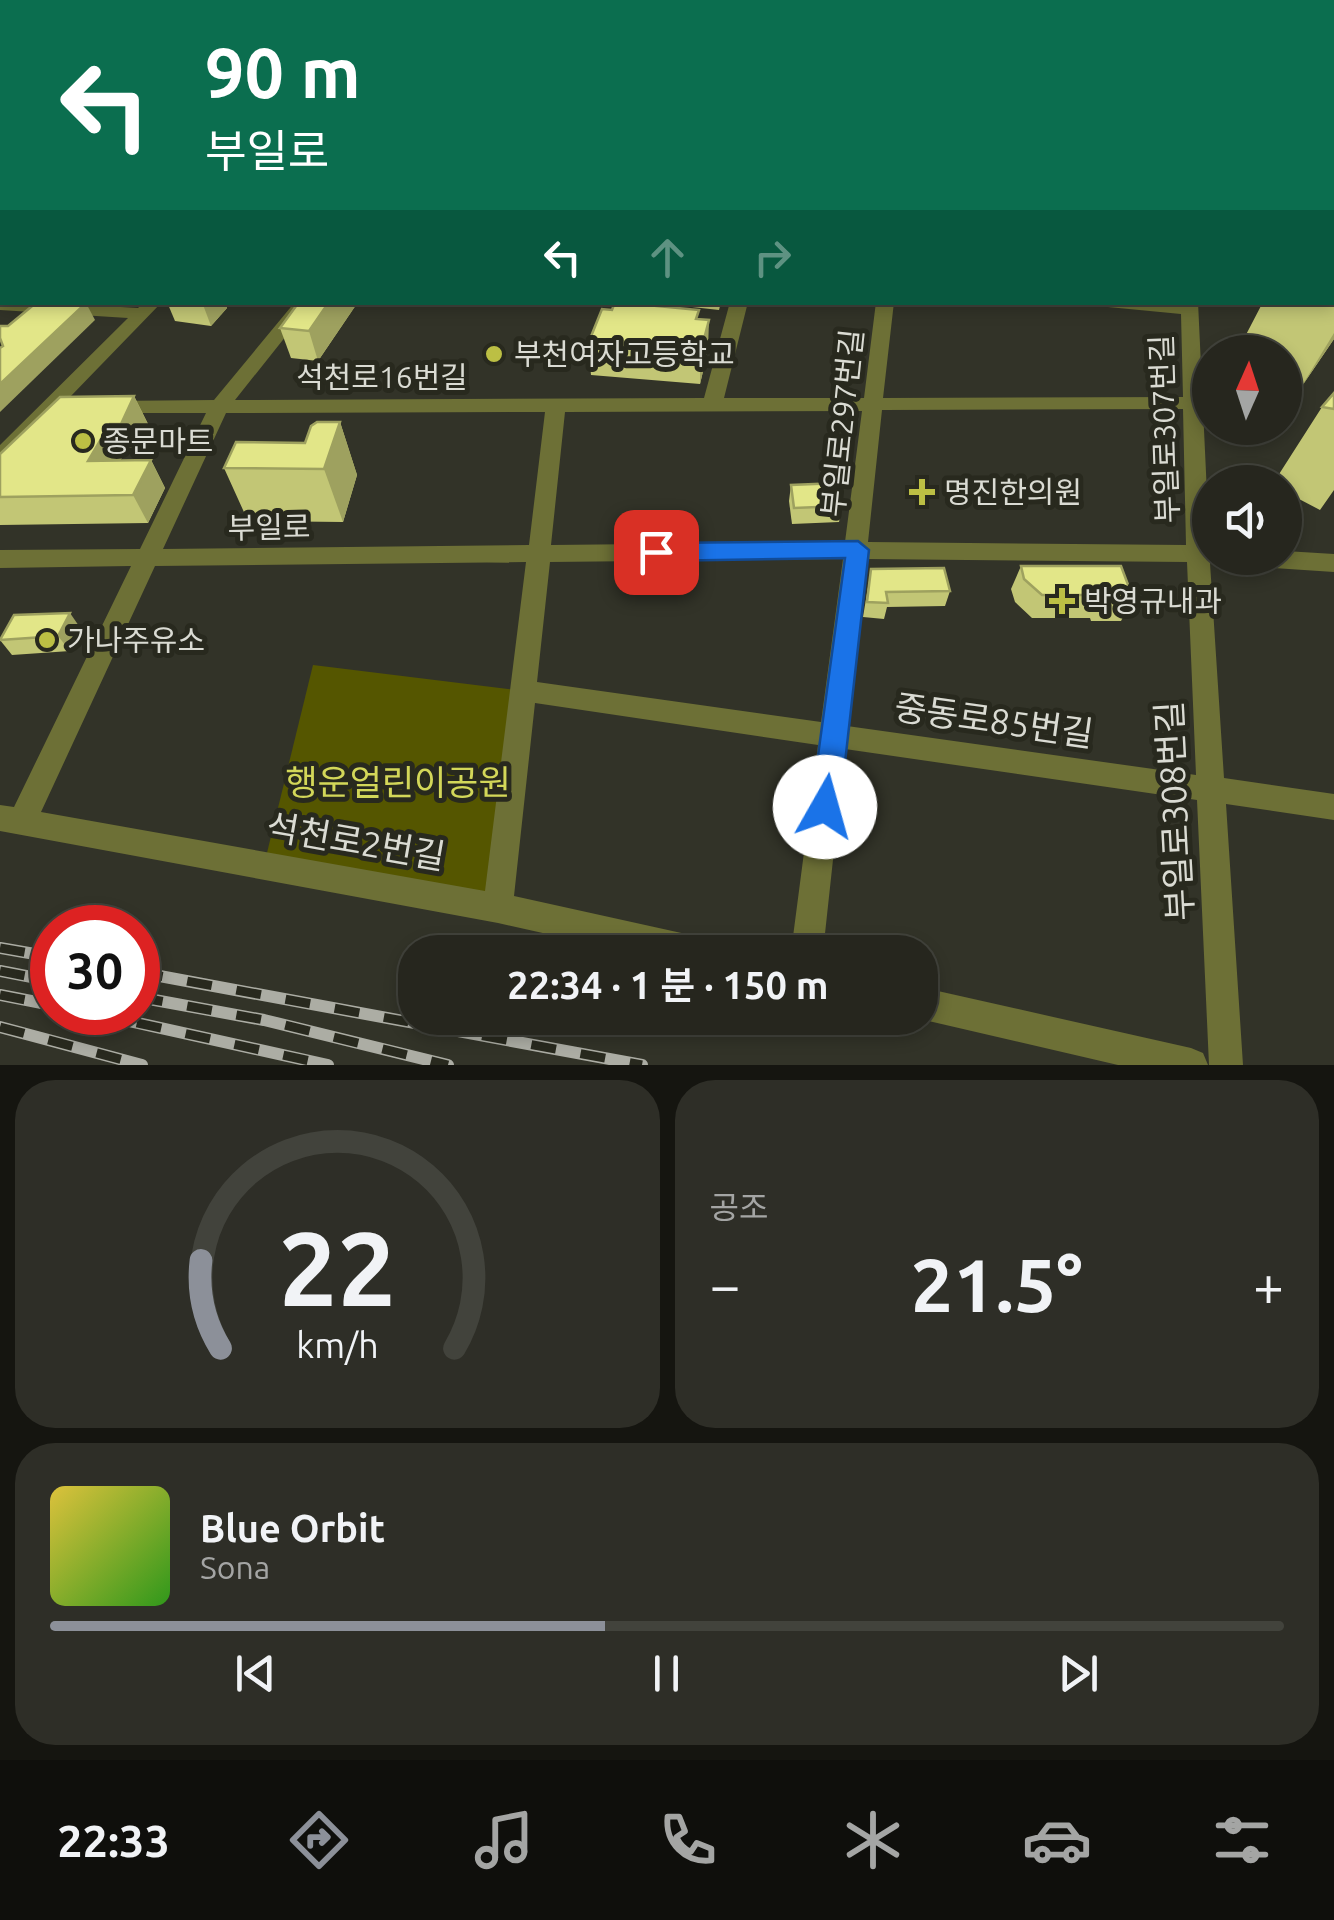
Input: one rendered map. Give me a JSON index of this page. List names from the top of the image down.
{
  "streets": {
    "street": [
      "석천로16번길",
      "부일로297번길",
      "부일로307번길",
      "부일로",
      "중동로85번길",
      "부일로308번길",
      "석천로2번길"
    ]
  },
  "crossings": [
    ["석천로16번길", "부일로297번길"],
    ["부일로297번길", "부일로"],
    ["부일로297번길", "중동로85번길"],
    ["중동로85번길", "부일로308번길"]
  ],
  "parks": ["행운얼린이공원"],
  "places": {
    "other": ["부천여자고등학교", "종문마트", "가나주유소"],
    "health": ["명진한의원", "박영규내과"]
  },
  "north": "top",
  "page": {
    "turn": ["90 m", "부일로"],
    "limit": "30",
    "trip": "22:34 · 1 분 · 150 m",
    "tile": "공조",
    "heat": ["−", "21.5°", "+"],
    "song": ["Blue Orbit", "Sona"],
    "tabs": "22:33",
    "gauge": ["22", "km/h"]
  }
}
